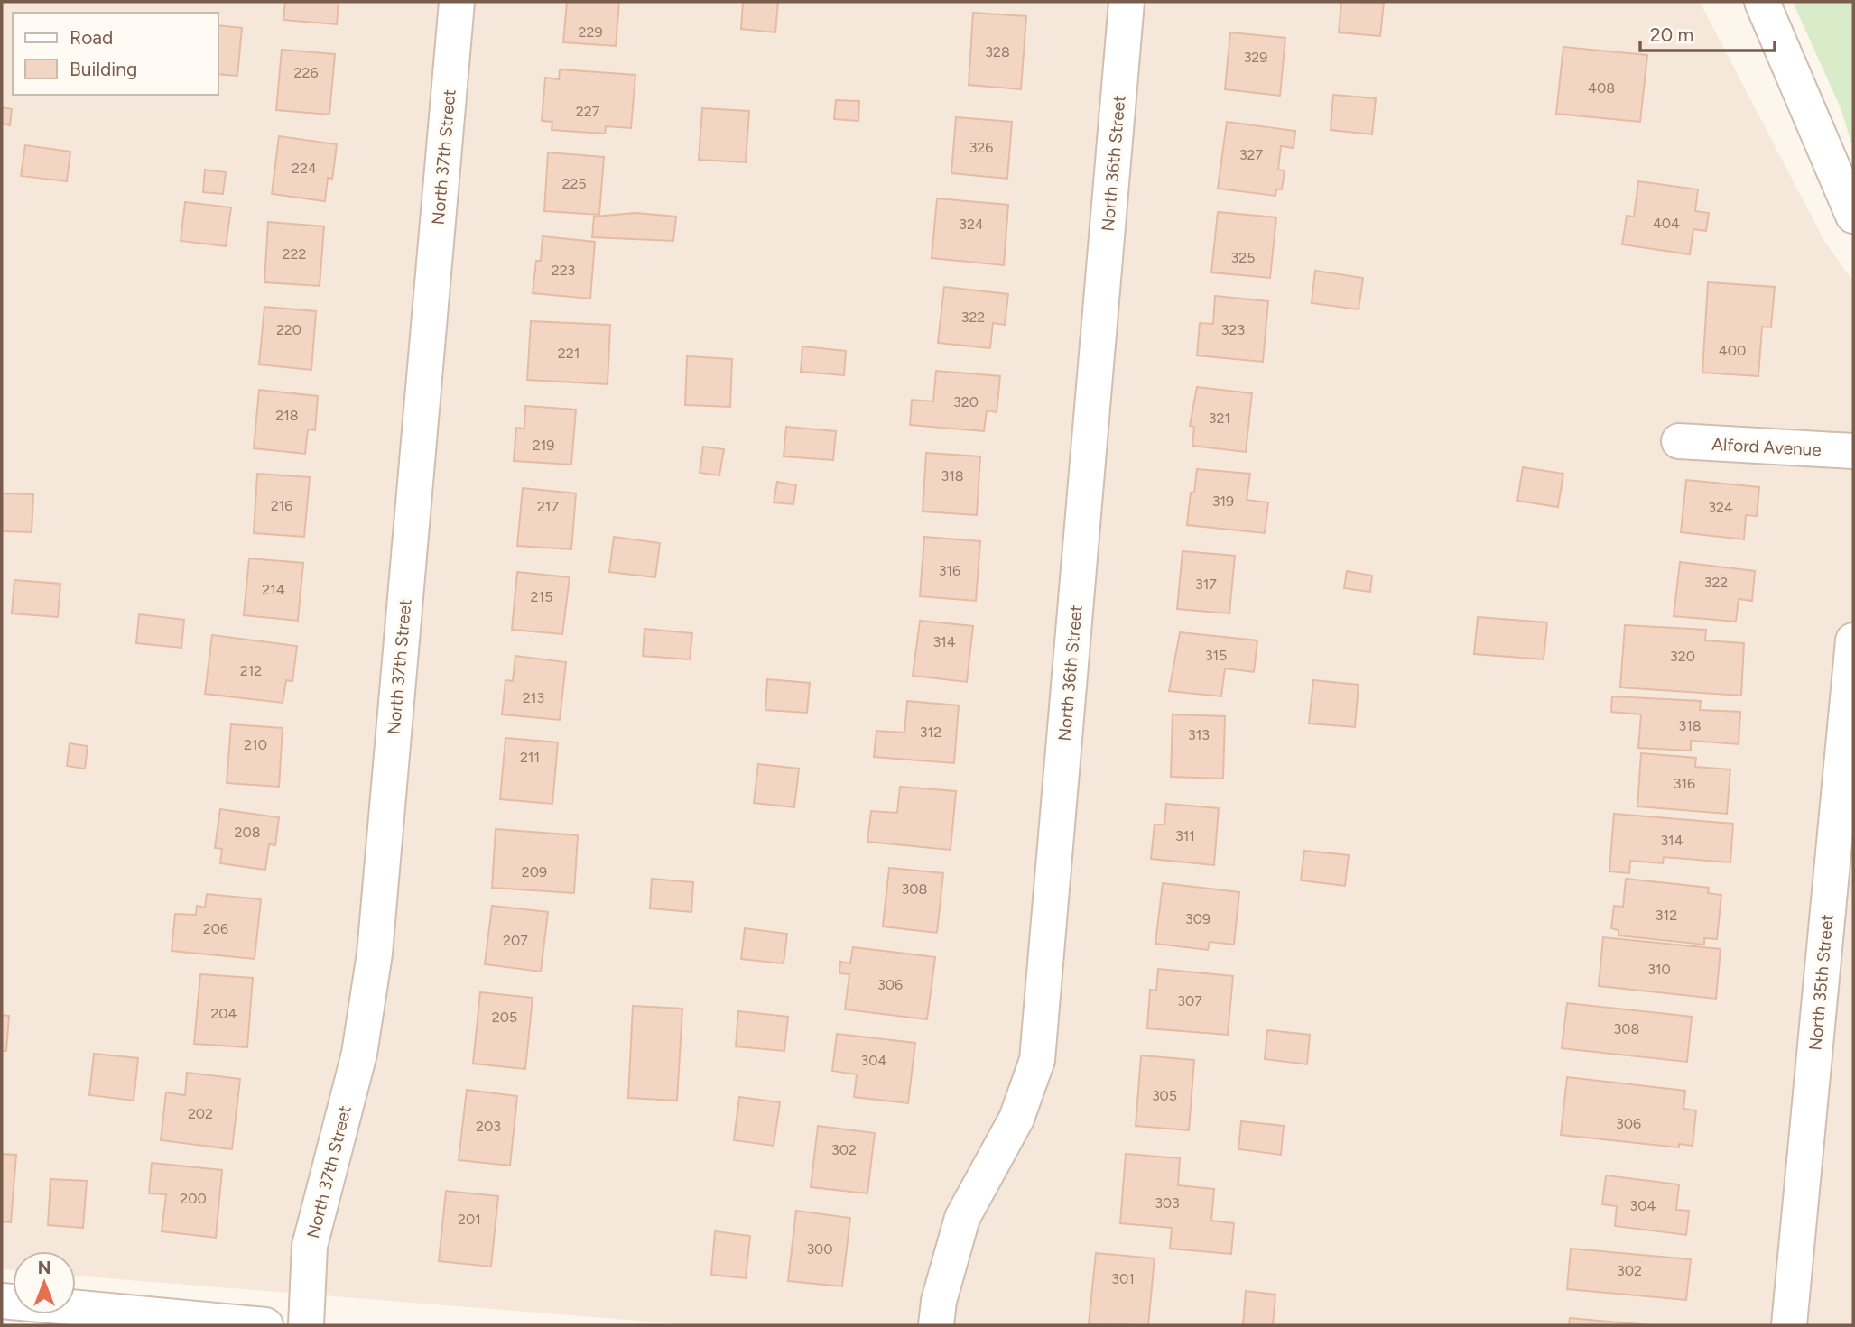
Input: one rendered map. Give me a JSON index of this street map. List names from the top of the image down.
{
  "streets": {
    "street": [
      "North 37th Street",
      "North 36th Street",
      "Alford Avenue",
      "North 35th Street"
    ]
  },
  "house_numbers": [
    "229",
    "328",
    "329",
    "226",
    "408",
    "227",
    "326",
    "327",
    "224",
    "225",
    "404",
    "324",
    "222",
    "325",
    "223",
    "322",
    "220",
    "323",
    "400",
    "221",
    "320",
    "218",
    "321",
    "219",
    "318",
    "319",
    "216",
    "217",
    "324",
    "316",
    "322",
    "317",
    "214",
    "215",
    "314",
    "315",
    "320",
    "212",
    "213",
    "318",
    "312",
    "313",
    "210",
    "211",
    "316",
    "208",
    "311",
    "314",
    "209",
    "308",
    "312",
    "309",
    "206",
    "207",
    "310",
    "306",
    "307",
    "204",
    "205",
    "308",
    "304",
    "305",
    "202",
    "306",
    "203",
    "302",
    "200",
    "303",
    "304",
    "201",
    "300",
    "302",
    "301"
  ],
  "legend": ["Road", "Building"],
  "scale_bar": "20 m",
  "north": "top"
}
